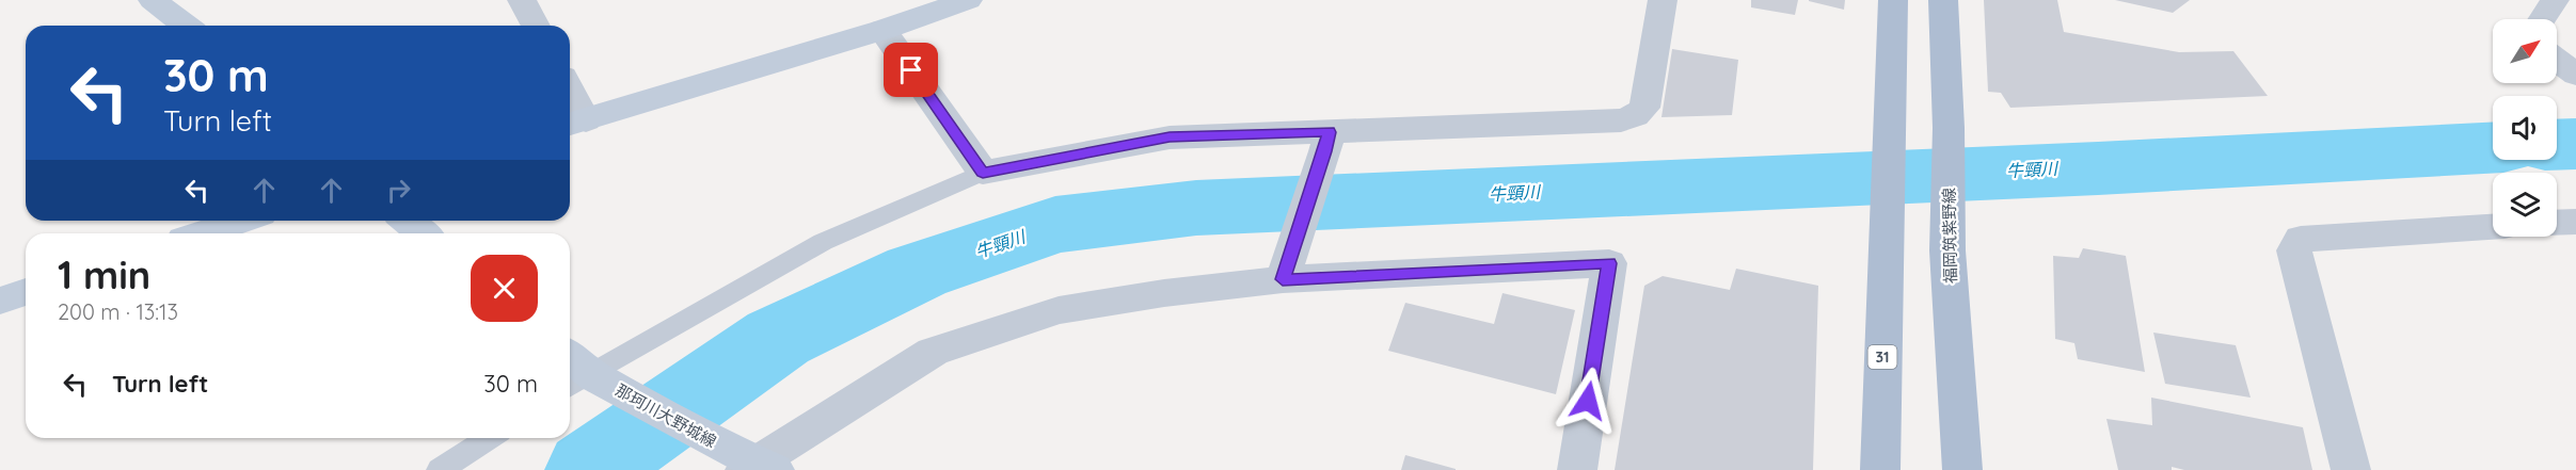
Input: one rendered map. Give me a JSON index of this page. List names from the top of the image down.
{
  "streets": {
    "main road": ["福岡筑紫野線", "31"],
    "street": ["那珂川大野城線"]
  },
  "water": ["牛頸川"],
  "north": "top right",
  "page": {
    "turn": ["30 m", "Turn left"],
    "heading": ["1 min", "200 m · 13:13"],
    "list": [
      {
        "name": "Turn left",
        "value": "30 m"
      }
    ]
  }
}
